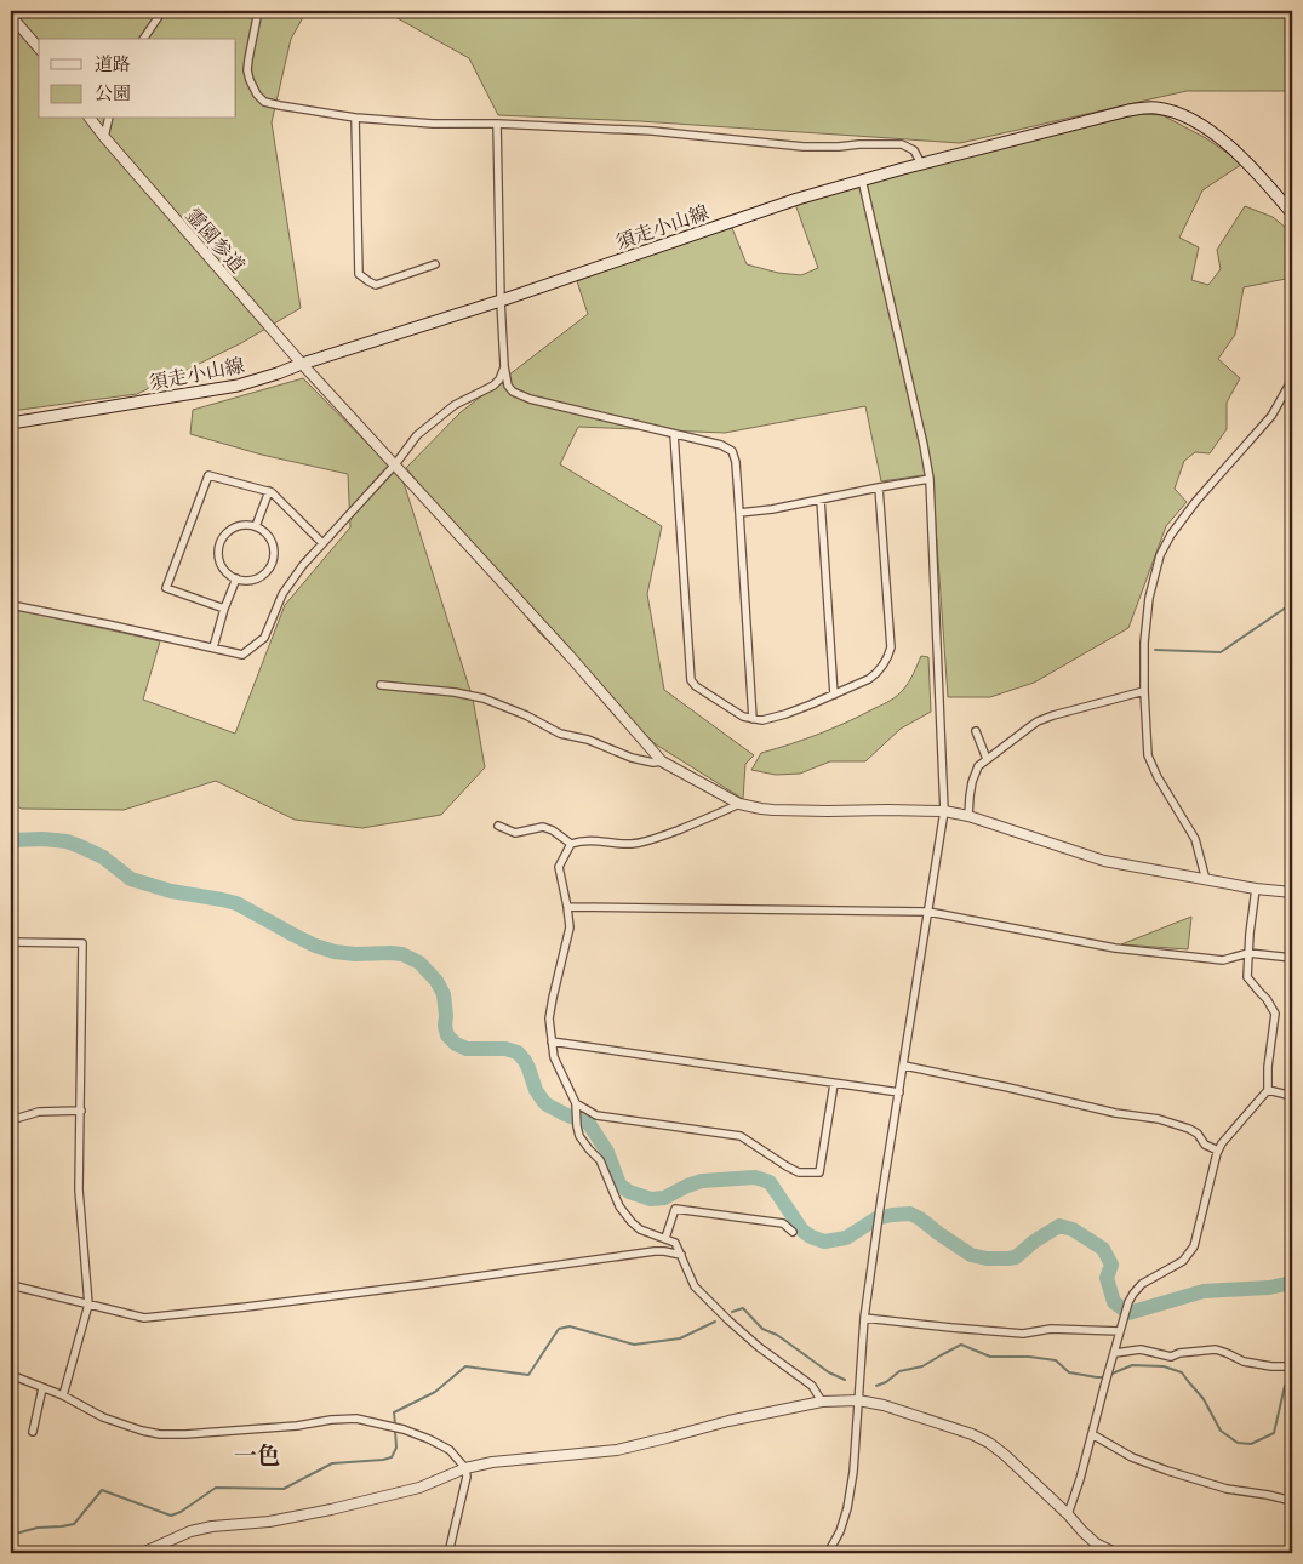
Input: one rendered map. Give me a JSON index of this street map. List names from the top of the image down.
{
  "streets": {
    "main road": ["須走小山線"],
    "street": ["霊園参道"]
  },
  "crossings": [
    ["須走小山線", "霊園参道"]
  ],
  "districts": ["一色"],
  "legend": ["道路", "公園"]
}
